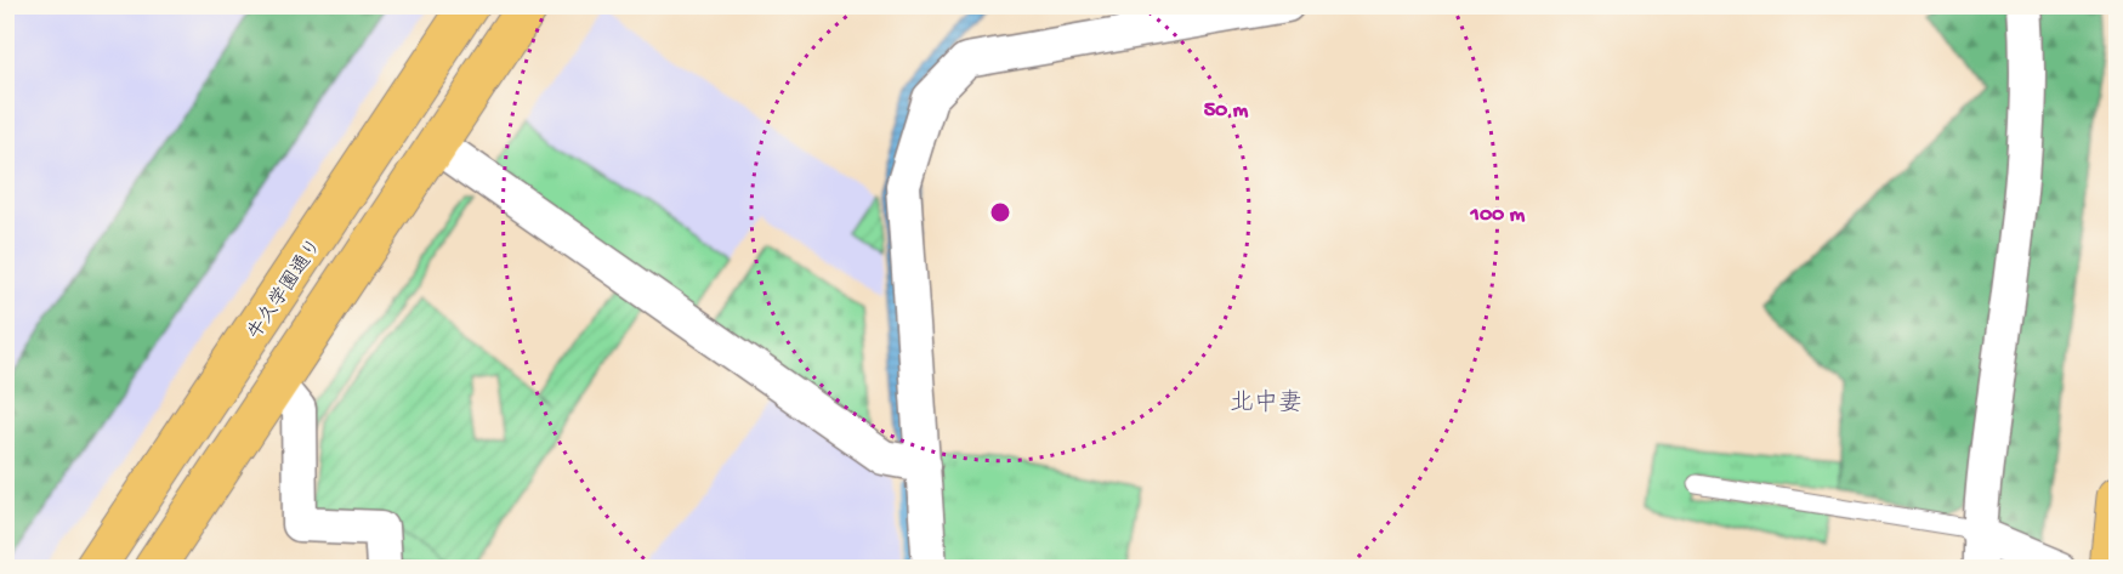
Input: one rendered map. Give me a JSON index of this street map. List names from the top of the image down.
{
  "streets": {
    "highway": ["牛久学園通り"]
  },
  "districts": ["北中妻"],
  "rings": ["50 m", "100 m"]
}
